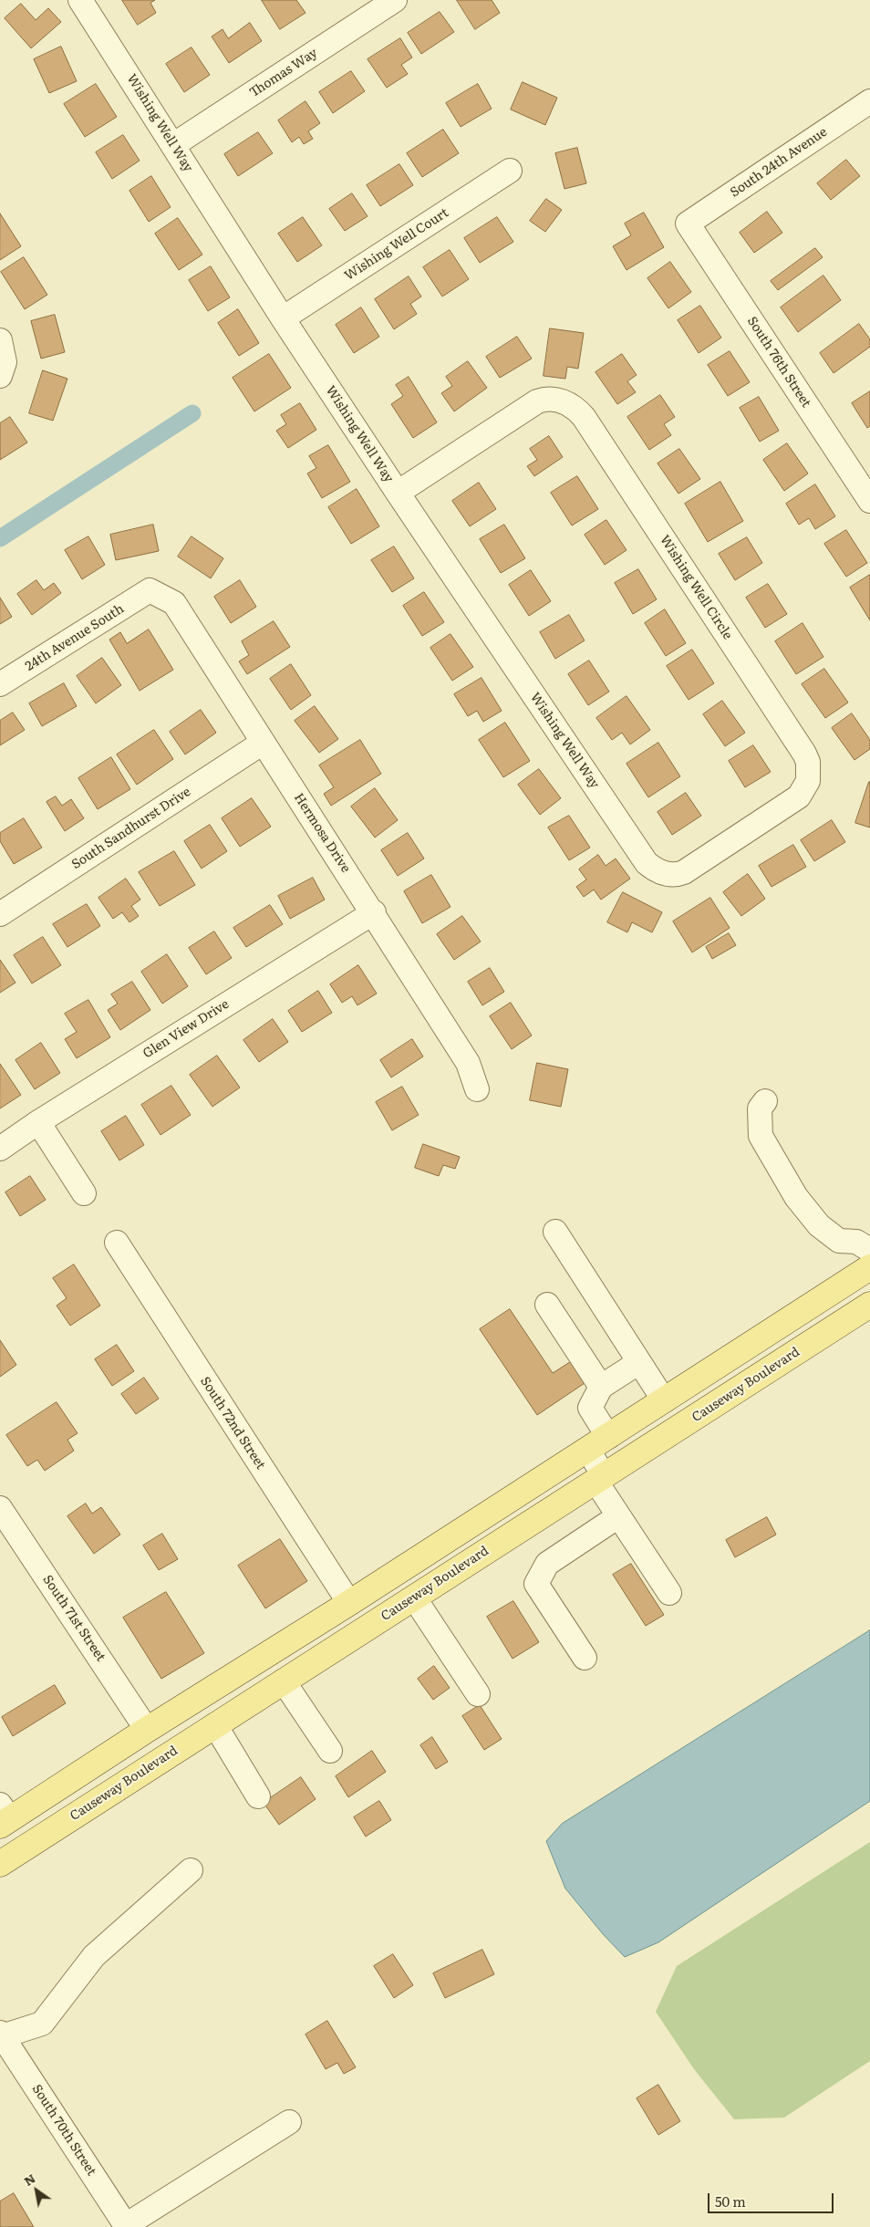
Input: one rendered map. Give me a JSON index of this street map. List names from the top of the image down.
{
  "streets": {
    "main road": ["Causeway Boulevard"],
    "street": [
      "Thomas Way",
      "Wishing Well Way",
      "South 24th Avenue",
      "Wishing Well Court",
      "South 76th Street",
      "Wishing Well Circle",
      "24th Avenue South",
      "South Sandhurst Drive",
      "Hermosa Drive",
      "Glen View Drive",
      "South 72nd Street",
      "South 71st Street",
      "South 70th Street"
    ]
  },
  "crossings": [
    ["Thomas Way", "Wishing Well Way"],
    ["Wishing Well Way", "Wishing Well Court"],
    ["Wishing Well Way", "Wishing Well Circle"],
    ["South 24th Avenue", "South 76th Street"],
    ["24th Avenue South", "Hermosa Drive"],
    ["South Sandhurst Drive", "Hermosa Drive"],
    ["Hermosa Drive", "Glen View Drive"]
  ],
  "scale_bar": "50 m",
  "north": "top left"
}
